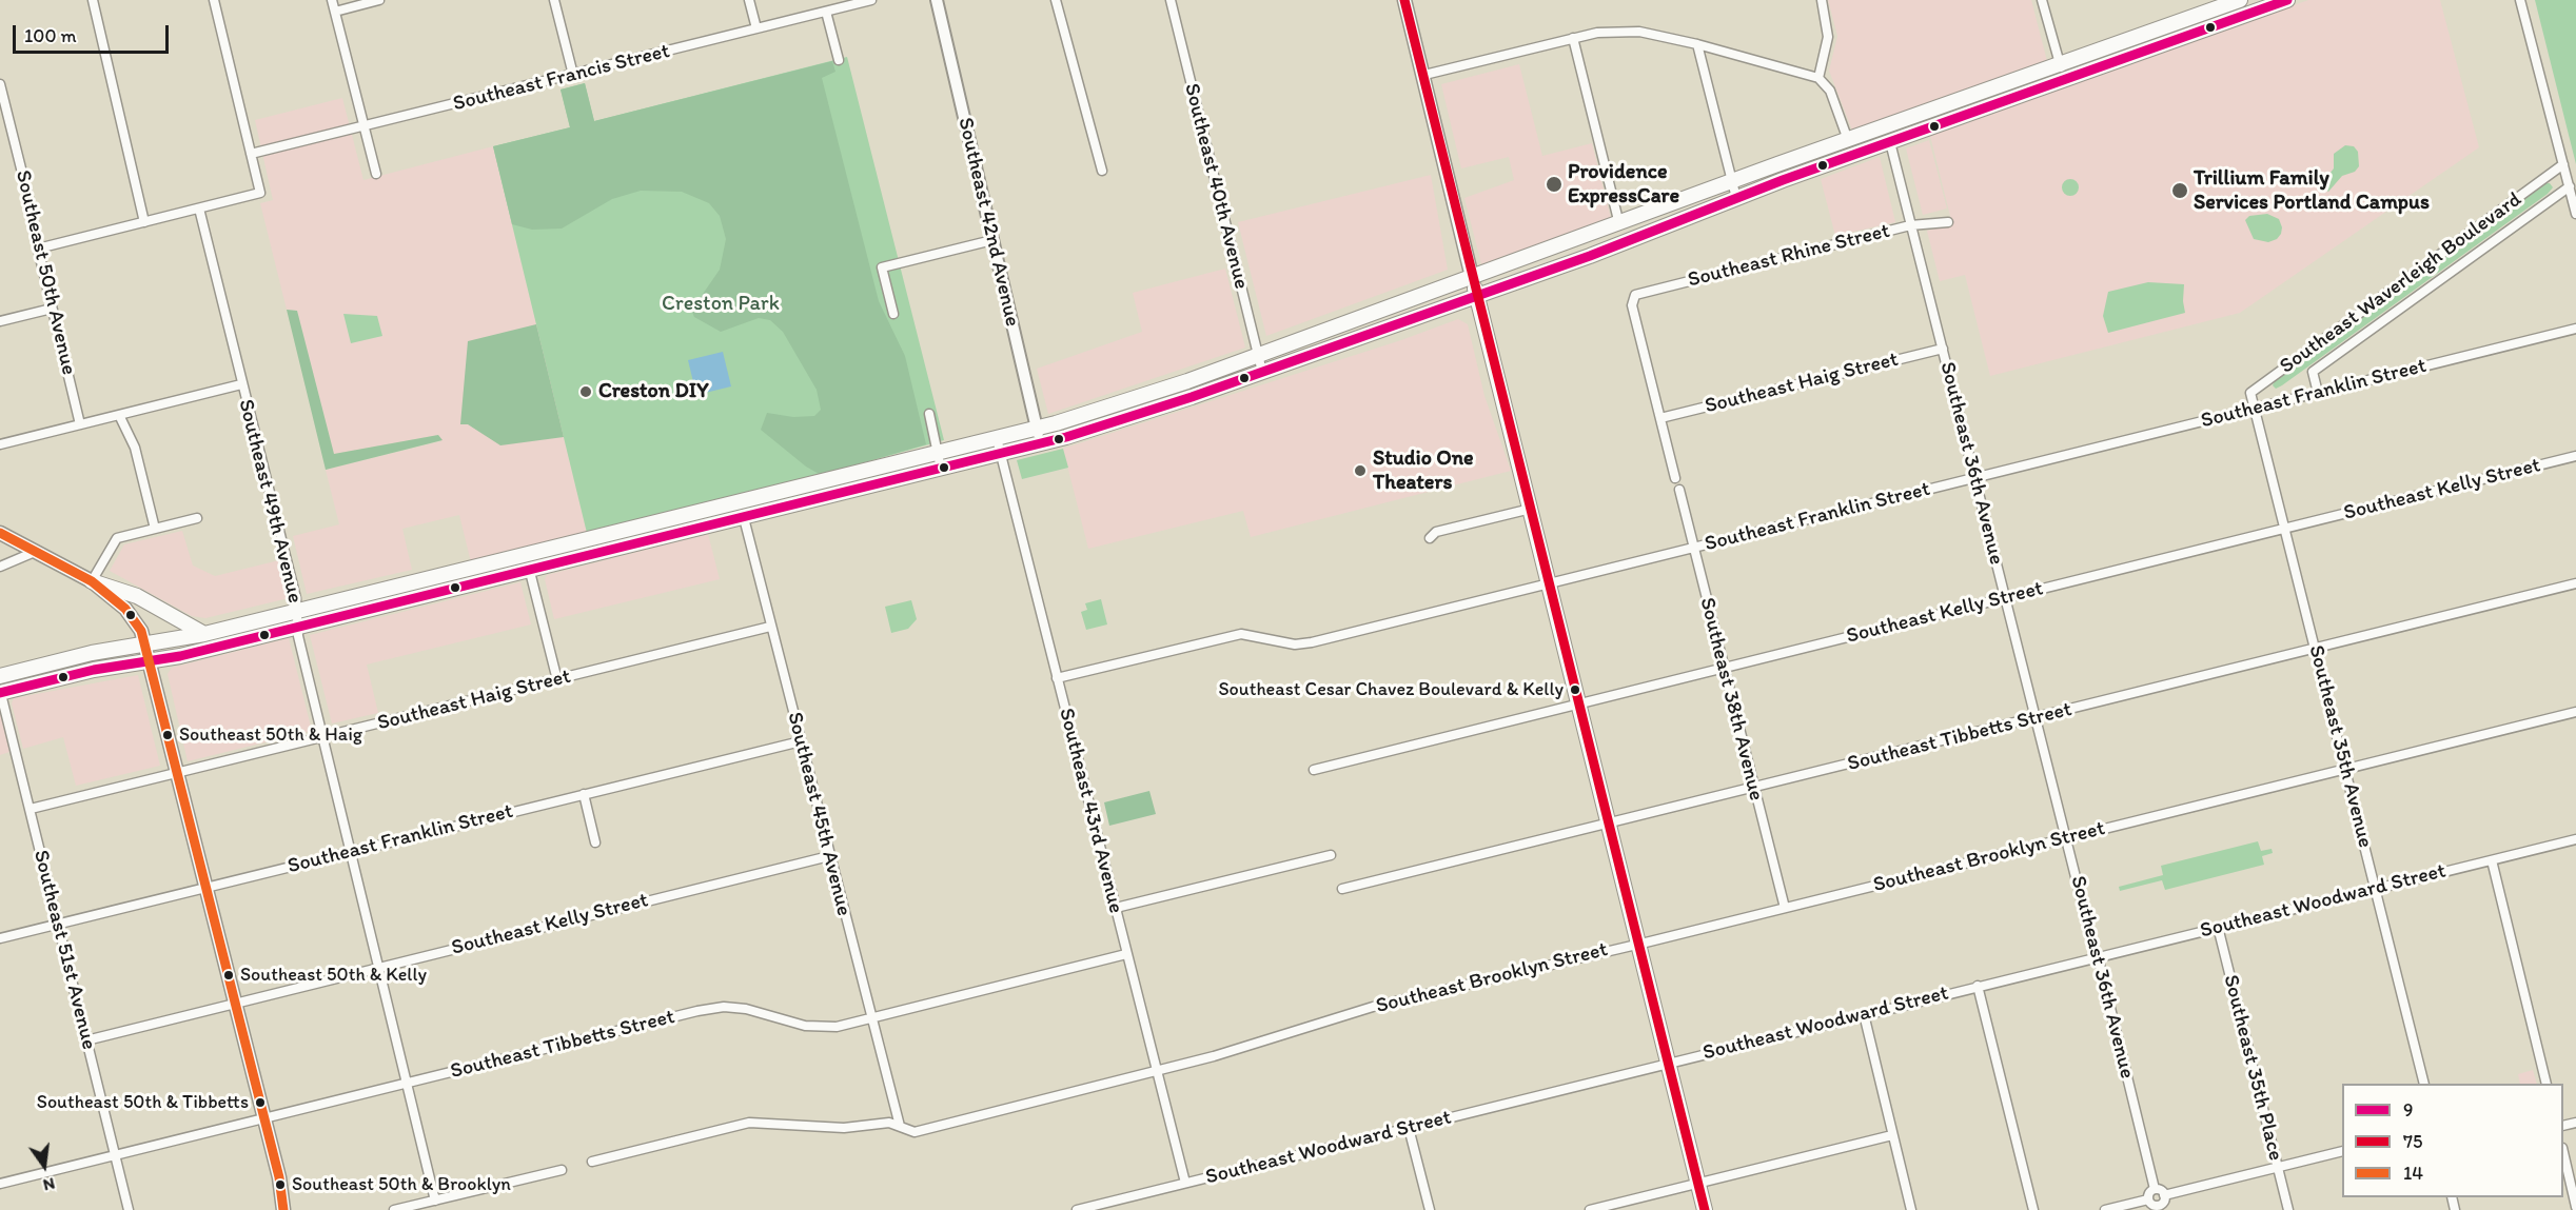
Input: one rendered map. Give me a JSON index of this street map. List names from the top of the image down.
{
  "streets": {
    "street": [
      "Southeast Francis Street",
      "Southeast 40th Avenue",
      "Southeast 42nd Avenue",
      "Southeast Rhine Street",
      "Southeast 50th Avenue",
      "Southeast Waverleigh Boulevard",
      "Southeast Haig Street",
      "Southeast Franklin Street",
      "Southeast 36th Avenue",
      "Southeast Kelly Street",
      "Southeast 49th Avenue",
      "Southeast 38th Avenue",
      "Southeast Tibbetts Street",
      "Southeast 35th Avenue",
      "Southeast 43rd Avenue",
      "Southeast 45th Avenue",
      "Southeast Brooklyn Street",
      "Southeast Woodward Street",
      "Southeast 51st Avenue",
      "Southeast 35th Place"
    ]
  },
  "crossings": [
    ["Southeast Rhine Street", "Southeast Haig Street"],
    ["Southeast Rhine Street", "Southeast 36th Avenue"],
    ["Southeast Waverleigh Boulevard", "Southeast Franklin Street"],
    ["Southeast Waverleigh Boulevard", "Southeast 35th Avenue"],
    ["Southeast Haig Street", "Southeast 36th Avenue"],
    ["Southeast Haig Street", "Southeast 49th Avenue"],
    ["Southeast Haig Street", "Southeast 45th Avenue"],
    ["Southeast Haig Street", "Southeast 51st Avenue"],
    ["Southeast Franklin Street", "Southeast 36th Avenue"],
    ["Southeast Franklin Street", "Southeast 49th Avenue"],
    ["Southeast Franklin Street", "Southeast 38th Avenue"],
    ["Southeast Franklin Street", "Southeast 35th Avenue"],
    ["Southeast Franklin Street", "Southeast 43rd Avenue"],
    ["Southeast Franklin Street", "Southeast 45th Avenue"],
    ["Southeast Franklin Street", "Southeast 51st Avenue"],
    ["Southeast 36th Avenue", "Southeast Kelly Street"],
    ["Southeast 36th Avenue", "Southeast Tibbetts Street"],
    ["Southeast 36th Avenue", "Southeast Brooklyn Street"],
    ["Southeast 36th Avenue", "Southeast Woodward Street"],
    ["Southeast Kelly Street", "Southeast 49th Avenue"],
    ["Southeast Kelly Street", "Southeast 38th Avenue"],
    ["Southeast Kelly Street", "Southeast 35th Avenue"],
    ["Southeast Kelly Street", "Southeast 45th Avenue"],
    ["Southeast Kelly Street", "Southeast 51st Avenue"],
    ["Southeast 49th Avenue", "Southeast Tibbetts Street"],
    ["Southeast 38th Avenue", "Southeast Tibbetts Street"],
    ["Southeast 38th Avenue", "Southeast Brooklyn Street"],
    ["Southeast Tibbetts Street", "Southeast 35th Avenue"],
    ["Southeast Tibbetts Street", "Southeast 43rd Avenue"],
    ["Southeast Tibbetts Street", "Southeast 45th Avenue"],
    ["Southeast Tibbetts Street", "Southeast 51st Avenue"],
    ["Southeast 35th Avenue", "Southeast Brooklyn Street"],
    ["Southeast 35th Avenue", "Southeast Woodward Street"],
    ["Southeast 43rd Avenue", "Southeast Brooklyn Street"],
    ["Southeast 43rd Avenue", "Southeast Woodward Street"],
    ["Southeast 45th Avenue", "Southeast Brooklyn Street"],
    ["Southeast Woodward Street", "Southeast 35th Place"]
  ],
  "parks": ["Creston Park"],
  "places": [
    "Providence ExpressCare",
    "Trillium Family Services Portland Campus",
    "Creston DIY",
    "Studio One Theaters",
    "Southeast Cesar Chavez Boulevard & Kelly",
    "Southeast 50th & Haig",
    "Southeast 50th & Kelly",
    "Southeast 50th & Tibbetts",
    "Southeast 50th & Brooklyn"
  ],
  "lines": ["transit line 9", "transit line 75", "transit line 14"],
  "legend": ["9", "75", "14"],
  "scale_bar": "100 m",
  "north": "bottom"
}
